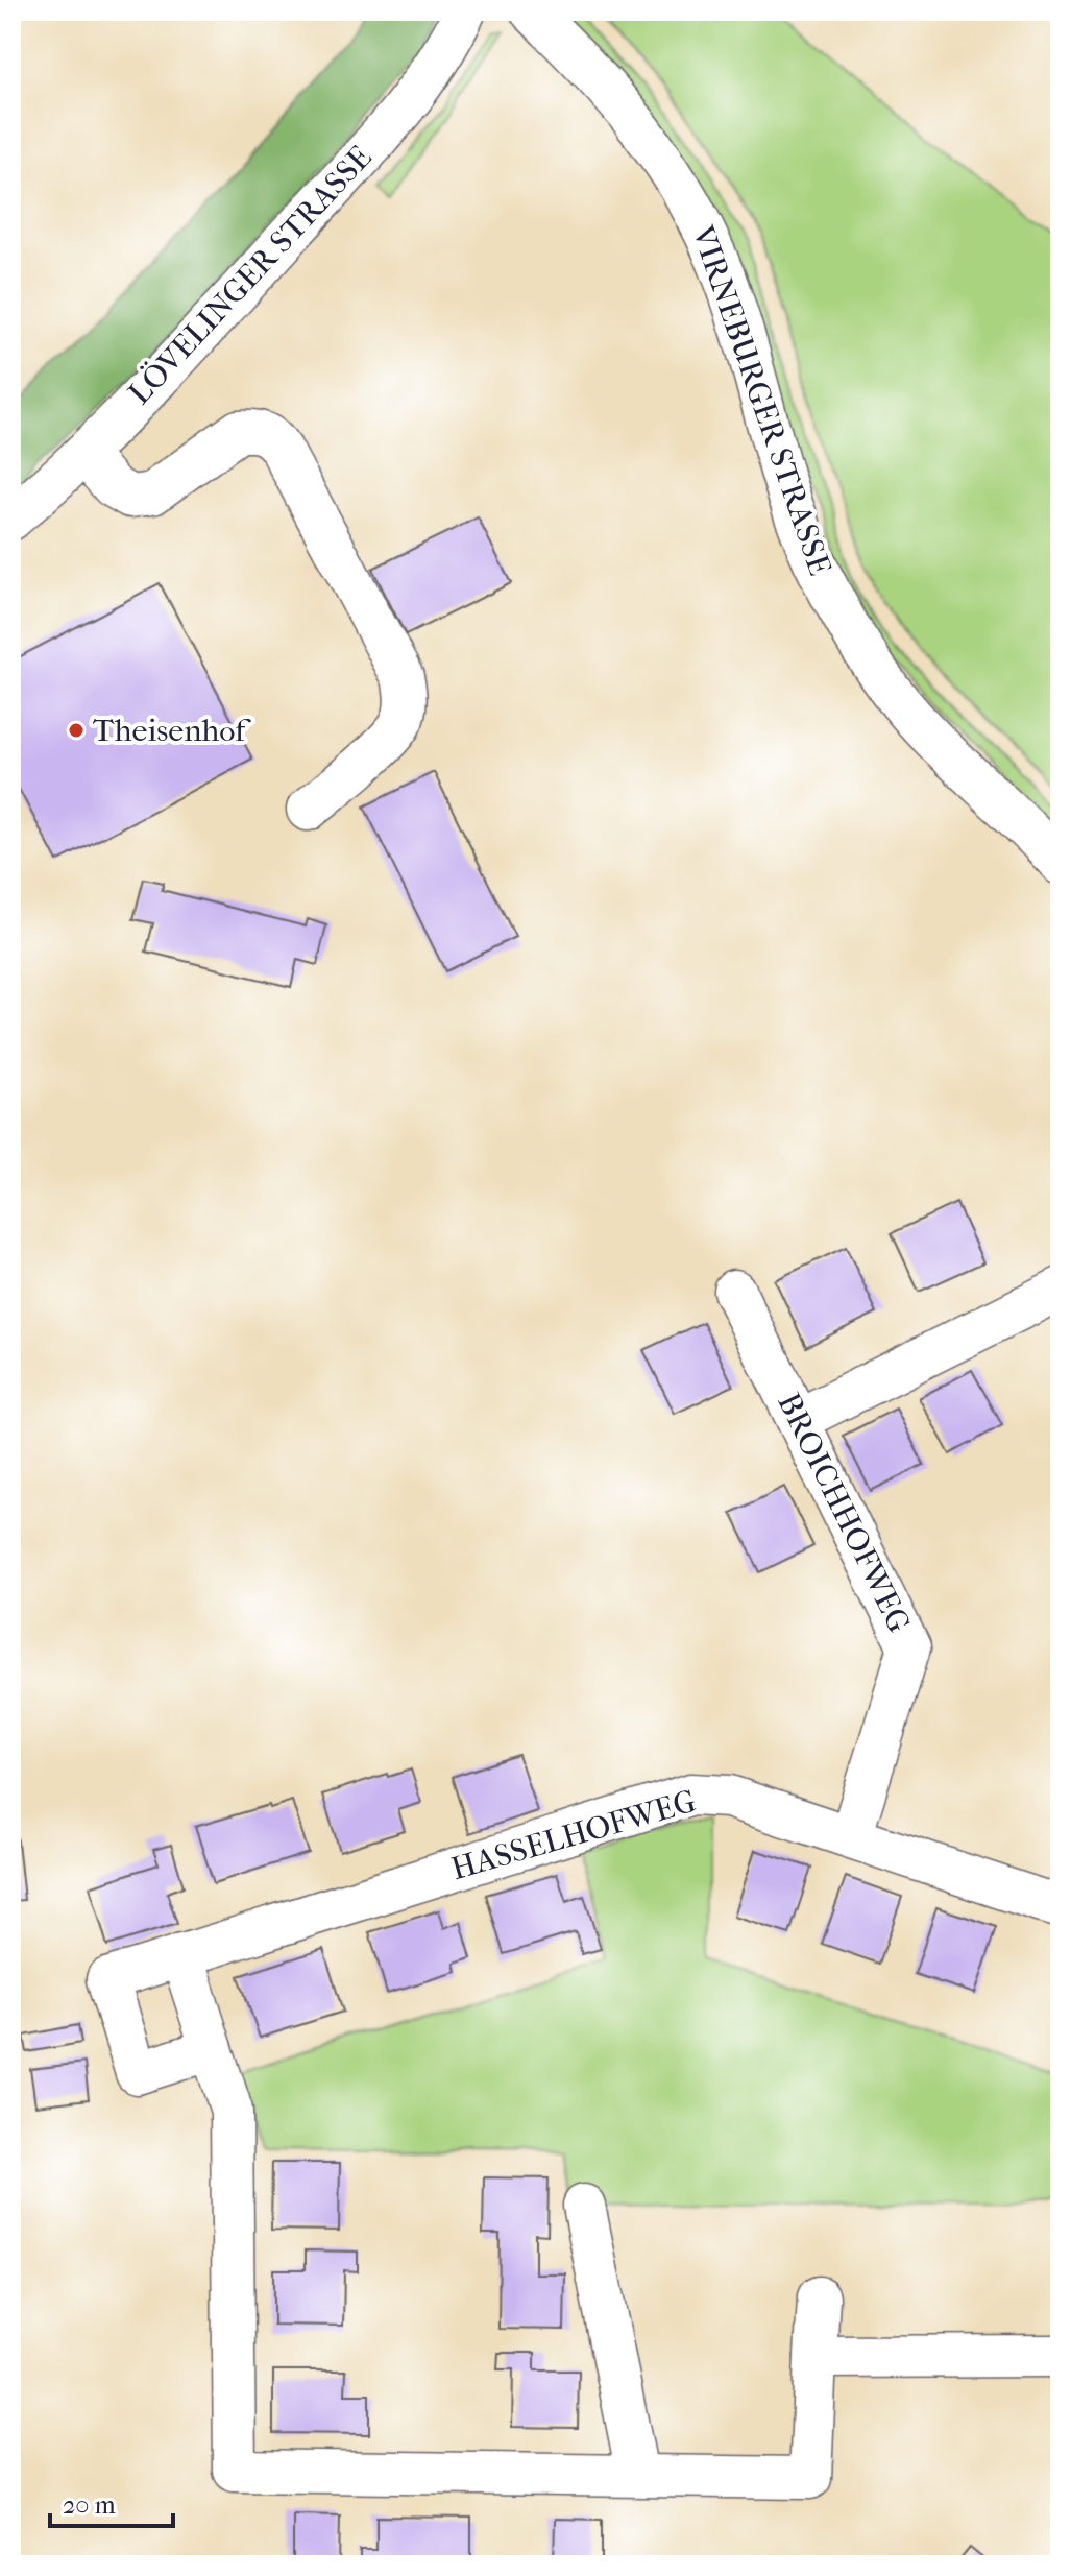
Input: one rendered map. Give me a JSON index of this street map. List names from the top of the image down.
{
  "streets": {
    "street": [
      "LÖVELINGER STRASSE",
      "VIRNEBURGER STRASSE",
      "BROICHHOFWEG",
      "HASSELHOFWEG"
    ]
  },
  "crossings": [
    ["BROICHHOFWEG", "HASSELHOFWEG"]
  ],
  "places": ["Theisenhof"],
  "scale_bar": "20 m"
}
